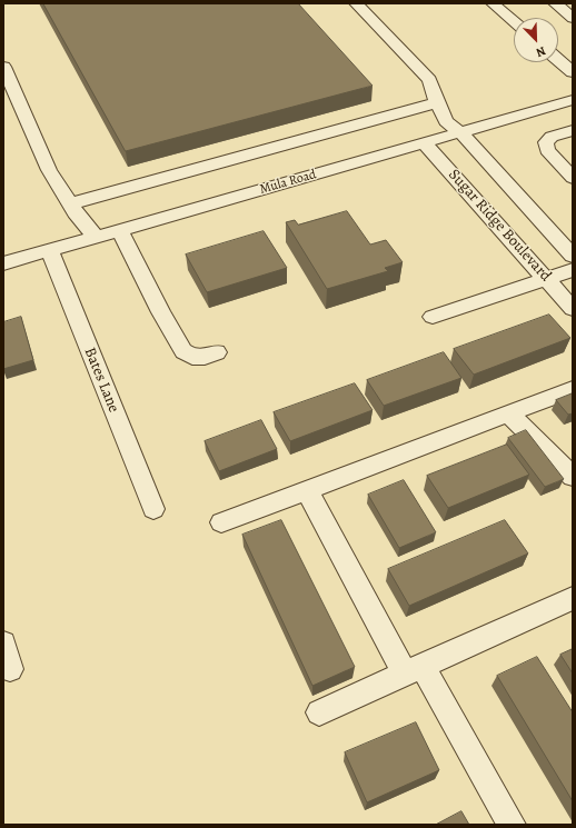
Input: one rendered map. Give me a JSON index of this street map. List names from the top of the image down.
{
  "streets": {
    "street": ["Mula Road", "Sugar Ridge Boulevard", "Bates Lane"]
  },
  "crossings": [
    ["Mula Road", "Sugar Ridge Boulevard"],
    ["Mula Road", "Bates Lane"]
  ],
  "north": "bottom right"
}
